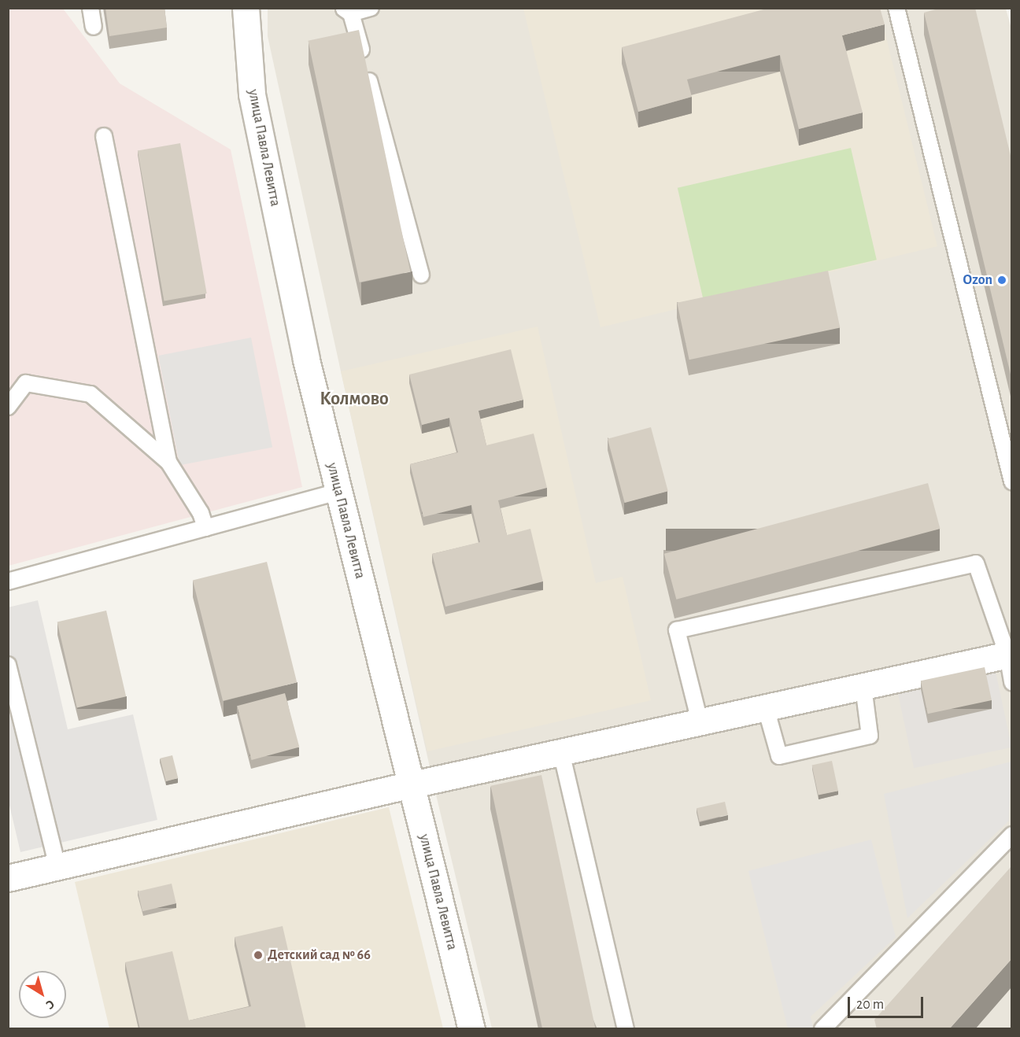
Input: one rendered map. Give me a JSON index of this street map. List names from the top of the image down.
{
  "streets": {
    "street": ["улица Павла Левитта"]
  },
  "districts": ["Колмово"],
  "places": ["Ozon", "Детский сад № 66"],
  "scale_bar": "20 m",
  "north": "bottom right"
}
